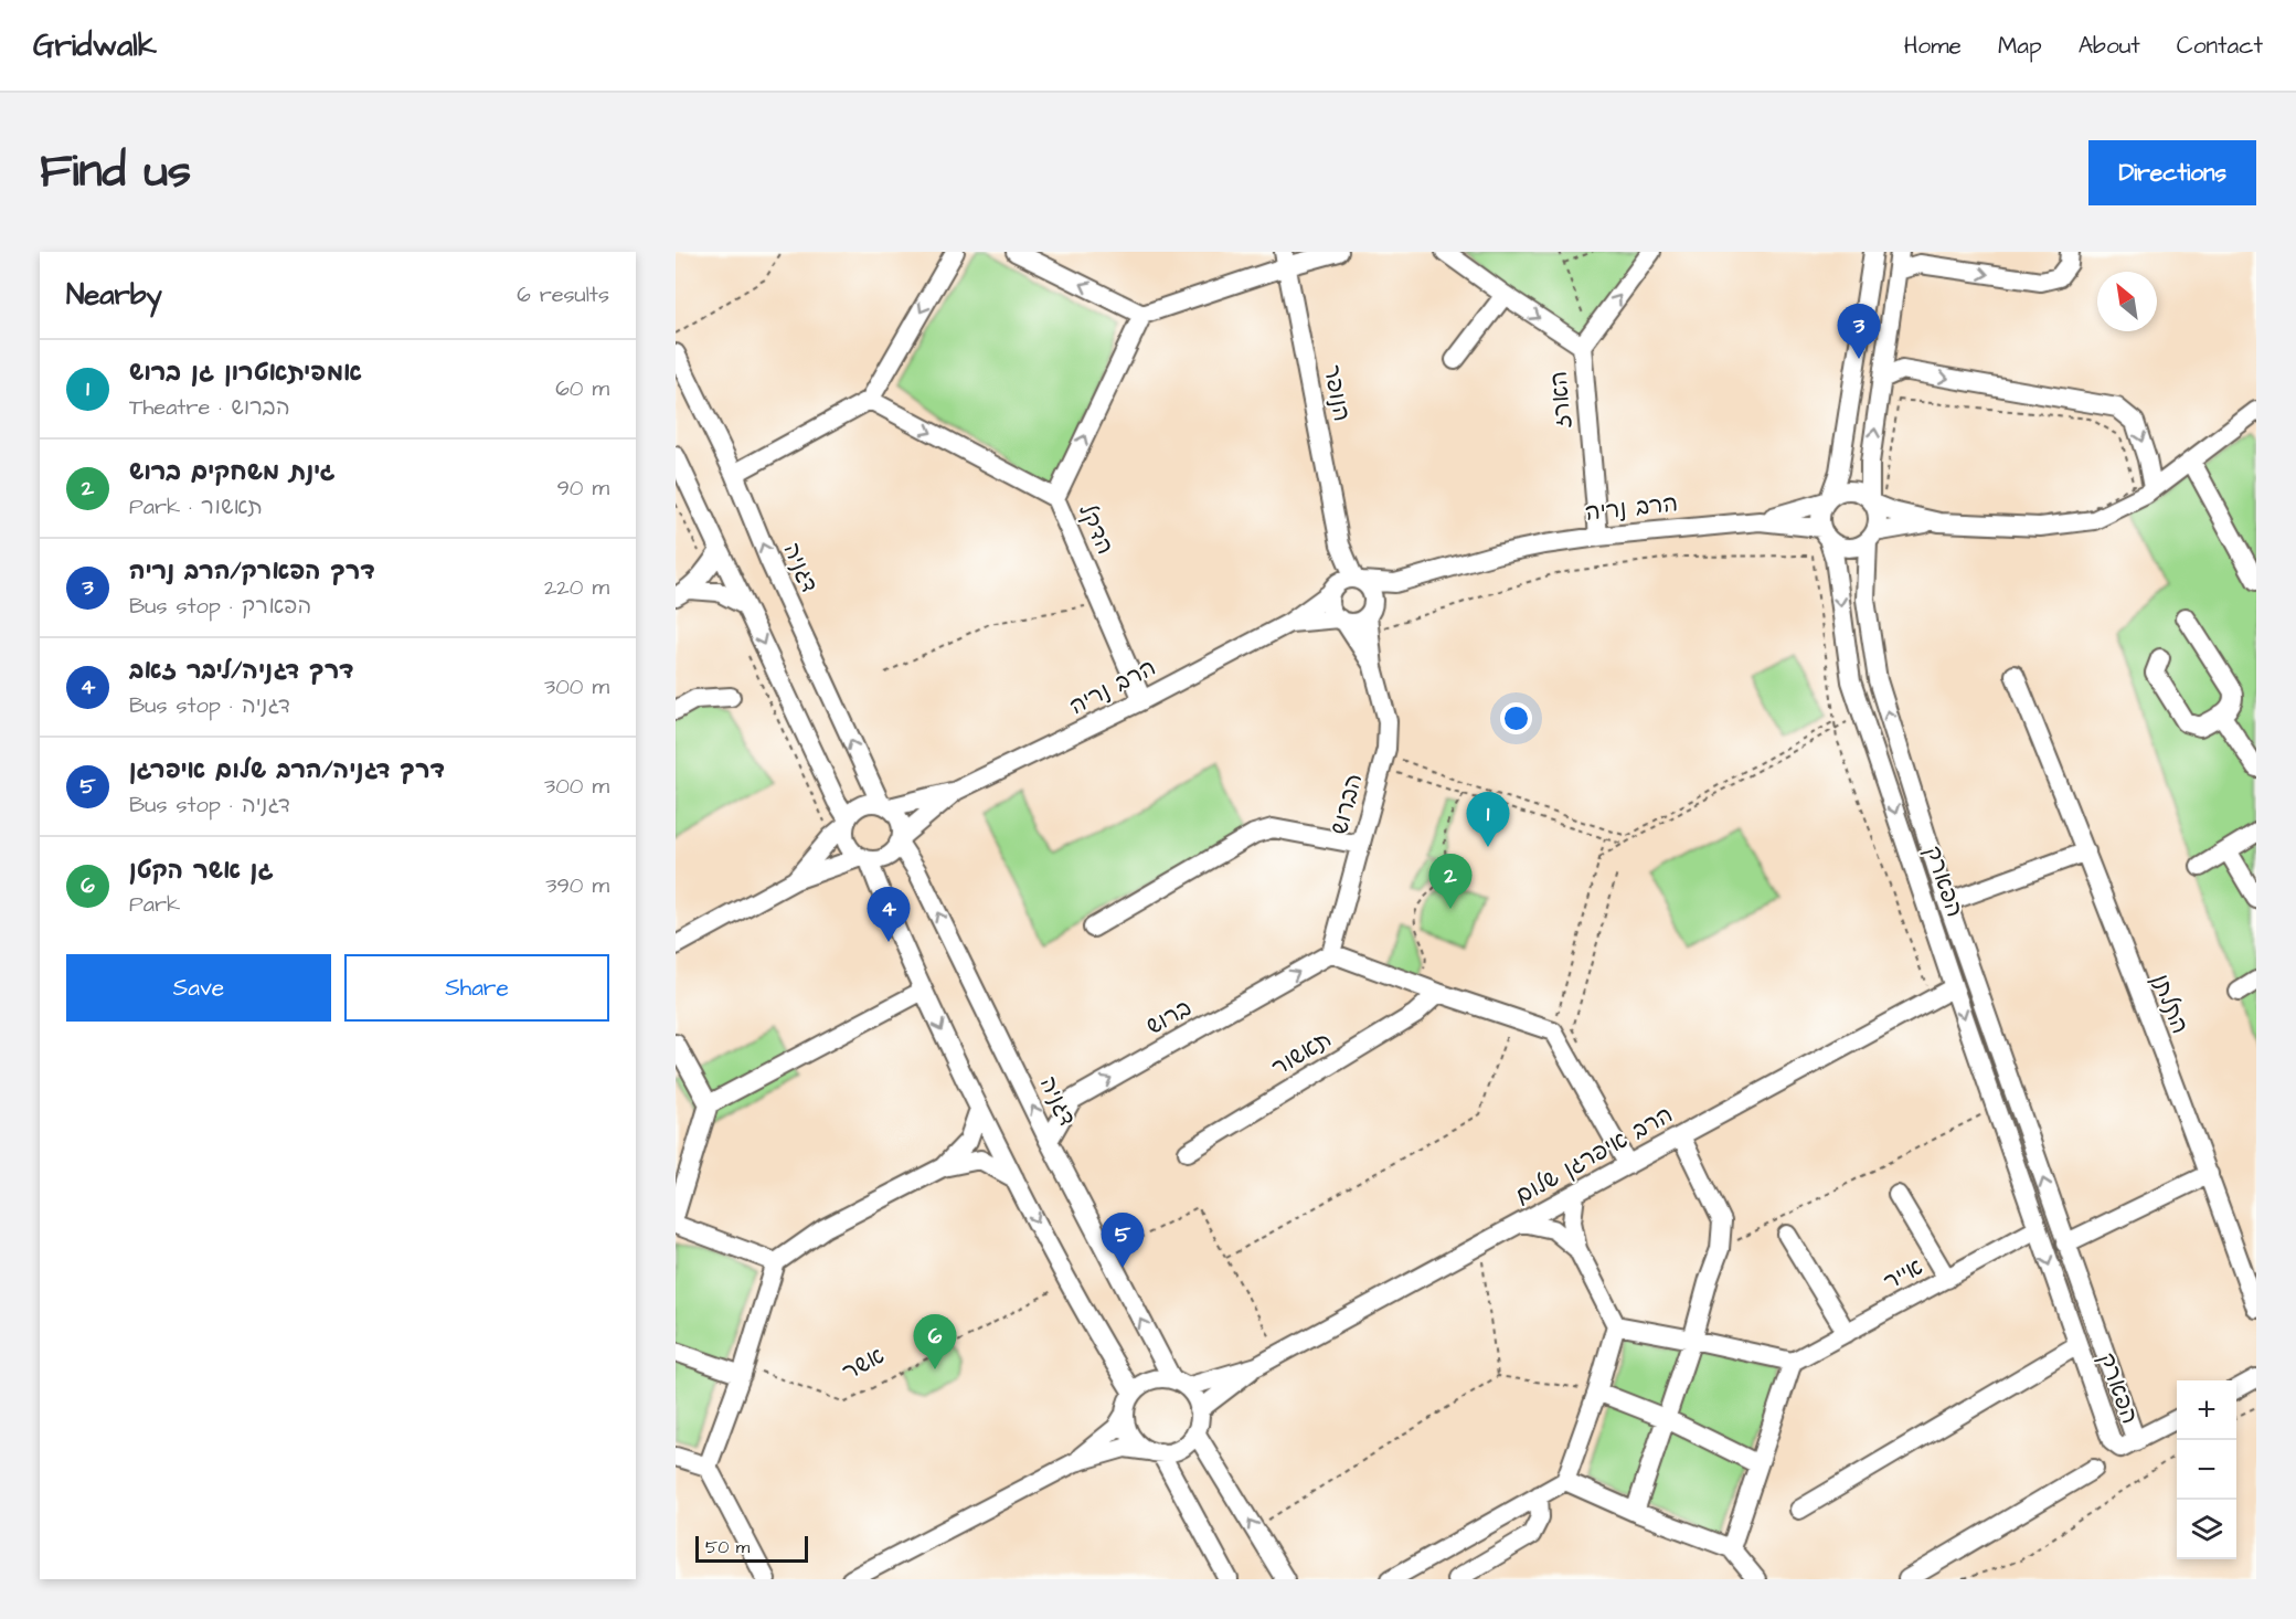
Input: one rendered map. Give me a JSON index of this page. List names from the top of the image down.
{
  "streets": {
    "street": [
      "הנופר",
      "הארז",
      "הרב נריה",
      "הדקל",
      "דגניה",
      "הברוש",
      "הפארק",
      "התלתן",
      "ברוש",
      "תאשור",
      "הרב איפרגן שלום",
      "אייר"
    ],
    "path": ["אשר"]
  },
  "crossings": [
    ["הנופר", "הרב נריה"],
    ["הנופר", "הברוש"],
    ["הארז", "הרב נריה"],
    ["הרב נריה", "הדקל"],
    ["הרב נריה", "דגניה"],
    ["הרב נריה", "הברוש"],
    ["הרב נריה", "הפארק"],
    ["דגניה", "ברוש"],
    ["דגניה", "הרב איפרגן שלום"],
    ["הברוש", "ברוש"],
    ["הפארק", "הרב איפרגן שלום"],
    ["הפארק", "אייר"]
  ],
  "one_way": ["הדקל"],
  "scale_bar": "50 m",
  "north": "top left",
  "page": {
    "header": "Gridwalk",
    "nav": [
      "Home",
      "Map",
      "About",
      "Contact"
    ],
    "title": "Find us",
    "buttons": [
      "Directions",
      ["Save", "Share"]
    ],
    "heading": ["Nearby", "6 results"],
    "pins": [
      "3",
      "1",
      "2",
      "4",
      "5",
      "6"
    ],
    "list": [
      {
        "mark": "1",
        "name": "אמפיתאטרון גן ברוש",
        "note": "Theatre · הברוש",
        "value": "60 m"
      },
      {
        "mark": "2",
        "name": "גינת משחקים ברוש",
        "note": "Park · תאשור",
        "value": "90 m"
      },
      {
        "mark": "3",
        "name": "דרך הפארק/הרב נריה",
        "note": "Bus stop · הפארק",
        "value": "220 m"
      },
      {
        "mark": "4",
        "name": "דרך דגניה/ליבר זאב",
        "note": "Bus stop · דגניה",
        "value": "300 m"
      },
      {
        "mark": "5",
        "name": "דרך דגניה/הרב שלום איפרגן",
        "note": "Bus stop · דגניה",
        "value": "300 m"
      },
      {
        "mark": "6",
        "name": "גן אשר הקטן",
        "note": "Park",
        "value": "390 m"
      }
    ],
    "map_buttons": ["+", "−"],
    "scale": "50 m"
  }
}
